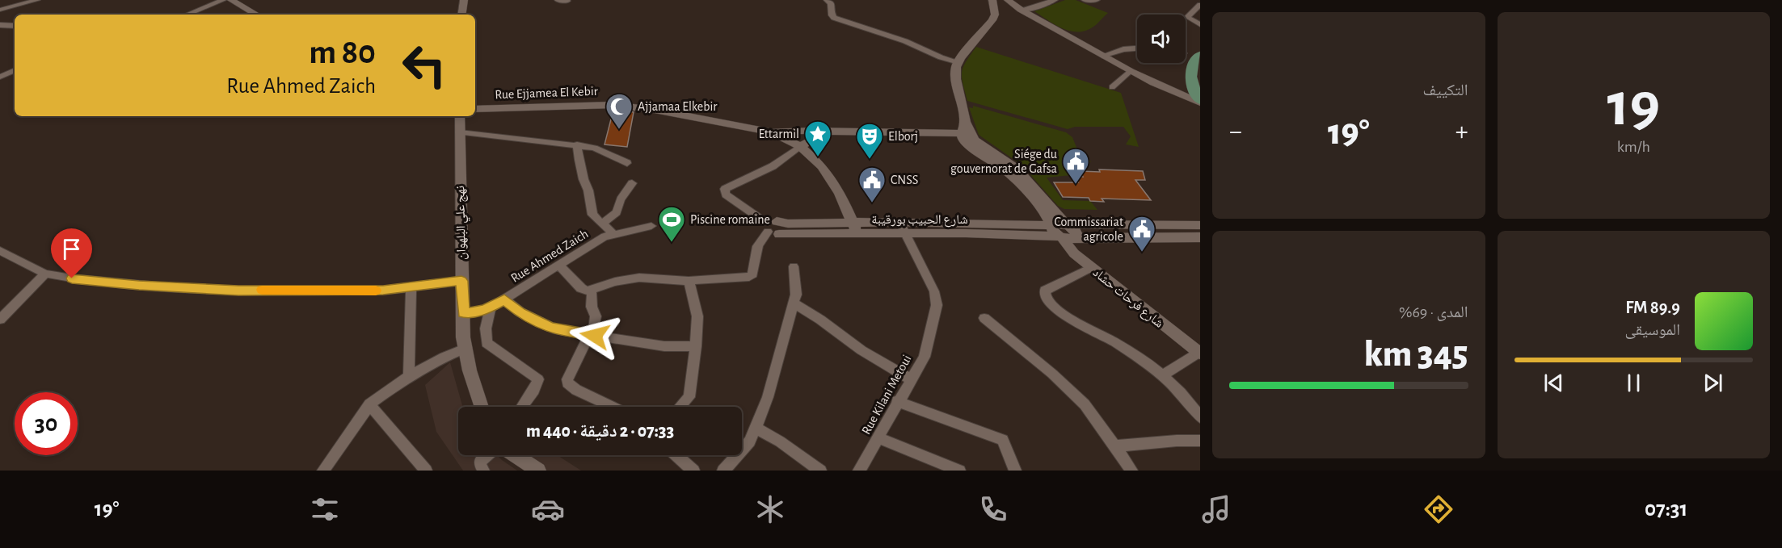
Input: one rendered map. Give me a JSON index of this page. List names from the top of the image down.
{
  "streets": {
    "street": [
      "Rue Ejjamea El Kebir",
      "شارع الحبيب بورقيبة",
      "نهج علي البلهوان",
      "Rue Ahmed Zaich",
      "شارع فرحات حشاد",
      "Rue Kilani Metoui"
    ]
  },
  "crossings": [
    ["Rue Ejjamea El Kebir", "شارع الحبيب بورقيبة"],
    ["شارع الحبيب بورقيبة", "شارع فرحات حشاد"],
    ["شارع الحبيب بورقيبة", "Rue Kilani Metoui"],
    ["نهج علي البلهوان", "Rue Ahmed Zaich"]
  ],
  "places": {
    "mosque": ["Ajjamaa Elkebir"],
    "place": ["Ettarmil"],
    "theatre": ["Elborj"],
    "public building": ["Siége du gouvernorat de Gafsa", "CNSS", "Commissariat agricole"],
    "sports": ["Piscine romaine"]
  },
  "page": {
    "tile": [
      ["19", "km/h"],
      "التكييف",
      ["المدى · 69%", "345 km"]
    ],
    "turn": ["80 m", "Rue Ahmed Zaich"],
    "heat": ["−", "19°", "+"],
    "song": ["89.9 FM", "الموسيقى"],
    "limit": "30",
    "trip": "07:33 · 2 دقيقة · 440 m",
    "tabs": ["07:31", "19°"]
  }
}
